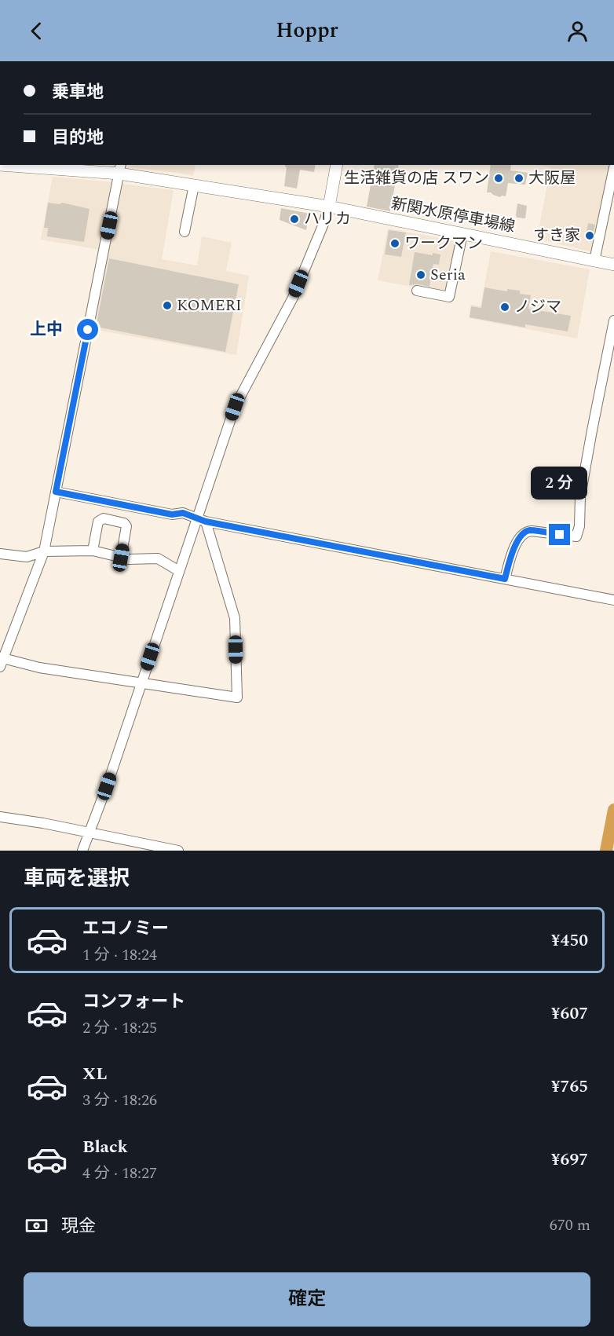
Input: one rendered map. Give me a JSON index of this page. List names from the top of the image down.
{
  "streets": {
    "main road": ["新関水原停車場線"]
  },
  "districts": ["上中"],
  "places": [
    "生活雑貨の店 スワン",
    "大阪屋",
    "ハリカ",
    "すき家",
    "ワークマン",
    "Seria",
    "KOMERI",
    "ノジマ"
  ],
  "page": {
    "header": "Hoppr",
    "banner": ["乗車地", "目的地"],
    "bubble": "2 分",
    "heading": "車両を選択",
    "list": [
      {
        "name": "エコノミー",
        "note": "1 分 · 18:24",
        "value": "¥450"
      },
      {
        "name": "コンフォート",
        "note": "2 分 · 18:25",
        "value": "¥607"
      },
      {
        "name": "XL",
        "note": "3 分 · 18:26",
        "value": "¥765"
      },
      {
        "name": "Black",
        "note": "4 分 · 18:27",
        "value": "¥697"
      }
    ],
    "pay": ["現金", "670 m"],
    "buttons": "確定"
  }
}
